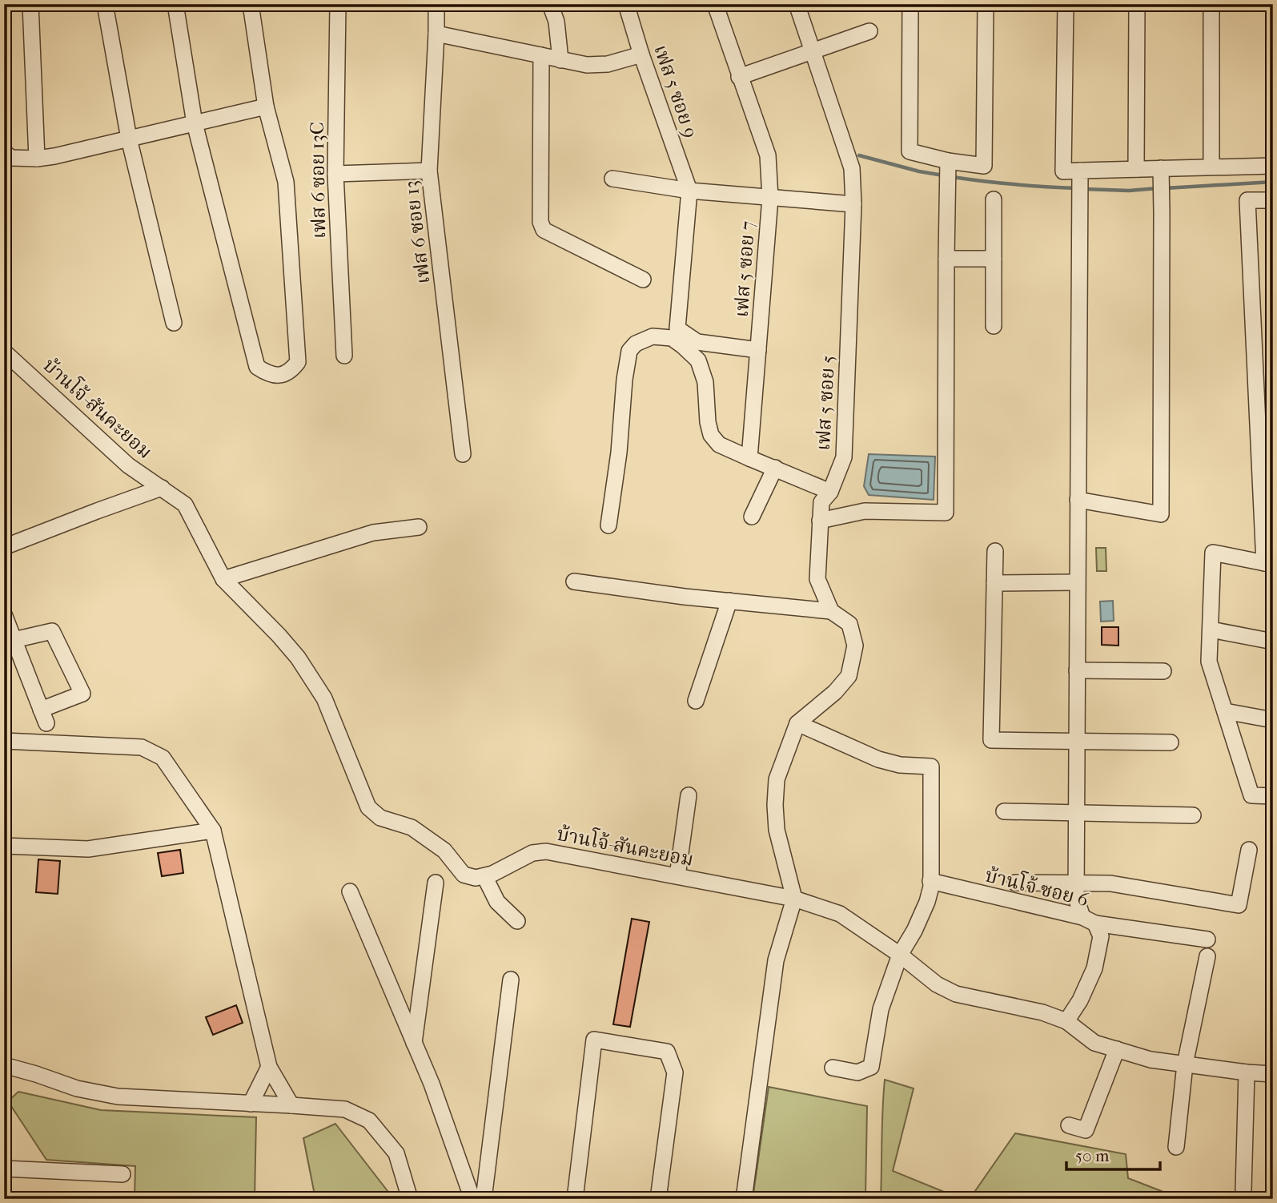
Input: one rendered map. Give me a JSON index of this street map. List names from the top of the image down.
{
  "streets": {
    "street": [
      "เฟส 5 ซอย 9",
      "เฟส 6 ซอย 13C",
      "เฟส 6 ซอย 13",
      "เฟส 5 ซอย 7",
      "เฟส 5 ซอย 5",
      "บ้านโจ้-สันคะยอม",
      "บ้านโจ้ ซอย 6"
    ]
  },
  "crossings": [
    ["เฟส 5 ซอย 5", "บ้านโจ้-สันคะยอม"],
    ["บ้านโจ้-สันคะยอม", "บ้านโจ้ ซอย 6"]
  ],
  "scale_bar": "50 m"
}
